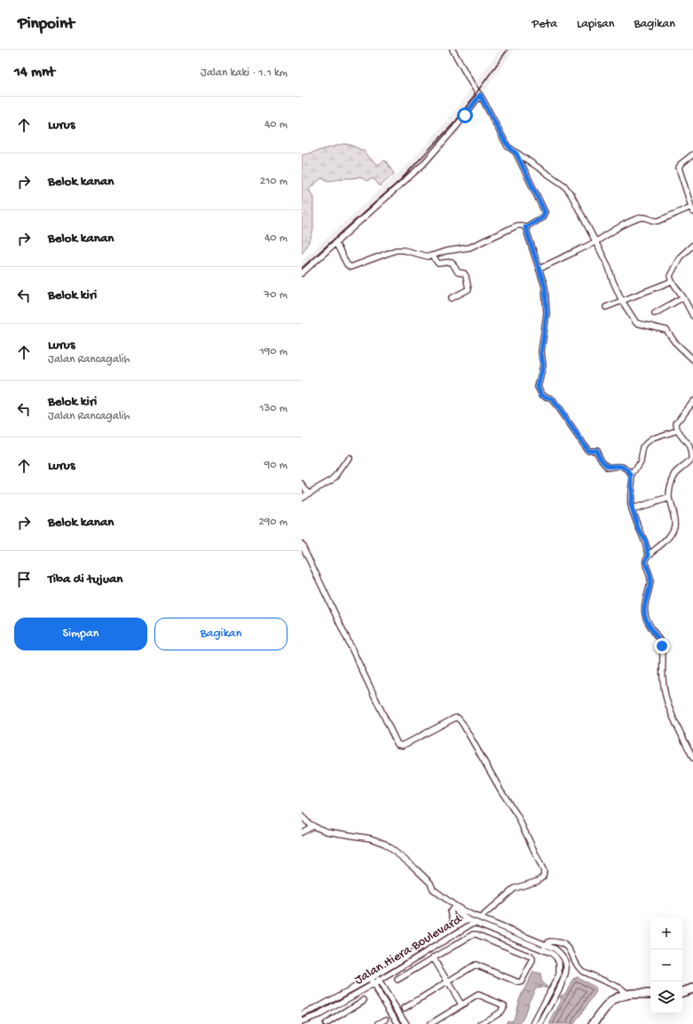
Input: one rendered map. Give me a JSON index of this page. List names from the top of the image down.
{
  "streets": {
    "street": ["Jalan Hiera Boulevard"]
  },
  "page": {
    "header": "Pinpoint",
    "nav": ["Peta", "Lapisan", "Bagikan"],
    "heading": ["14 mnt", "Jalan kaki · 1.1 km"],
    "list": [
      ["Lurus", "40 m"],
      ["Belok kanan", "210 m"],
      ["Belok kanan", "40 m"],
      ["Belok kiri", "70 m"],
      ["Lurus", "Jalan Rancagalih", "190 m"],
      ["Belok kiri", "Jalan Rancagalih", "130 m"],
      ["Lurus", "90 m"],
      ["Belok kanan", "290 m"],
      "Tiba di tujuan"
    ],
    "buttons": ["Simpan", "Bagikan"],
    "map_buttons": ["+", "−"]
  }
}
